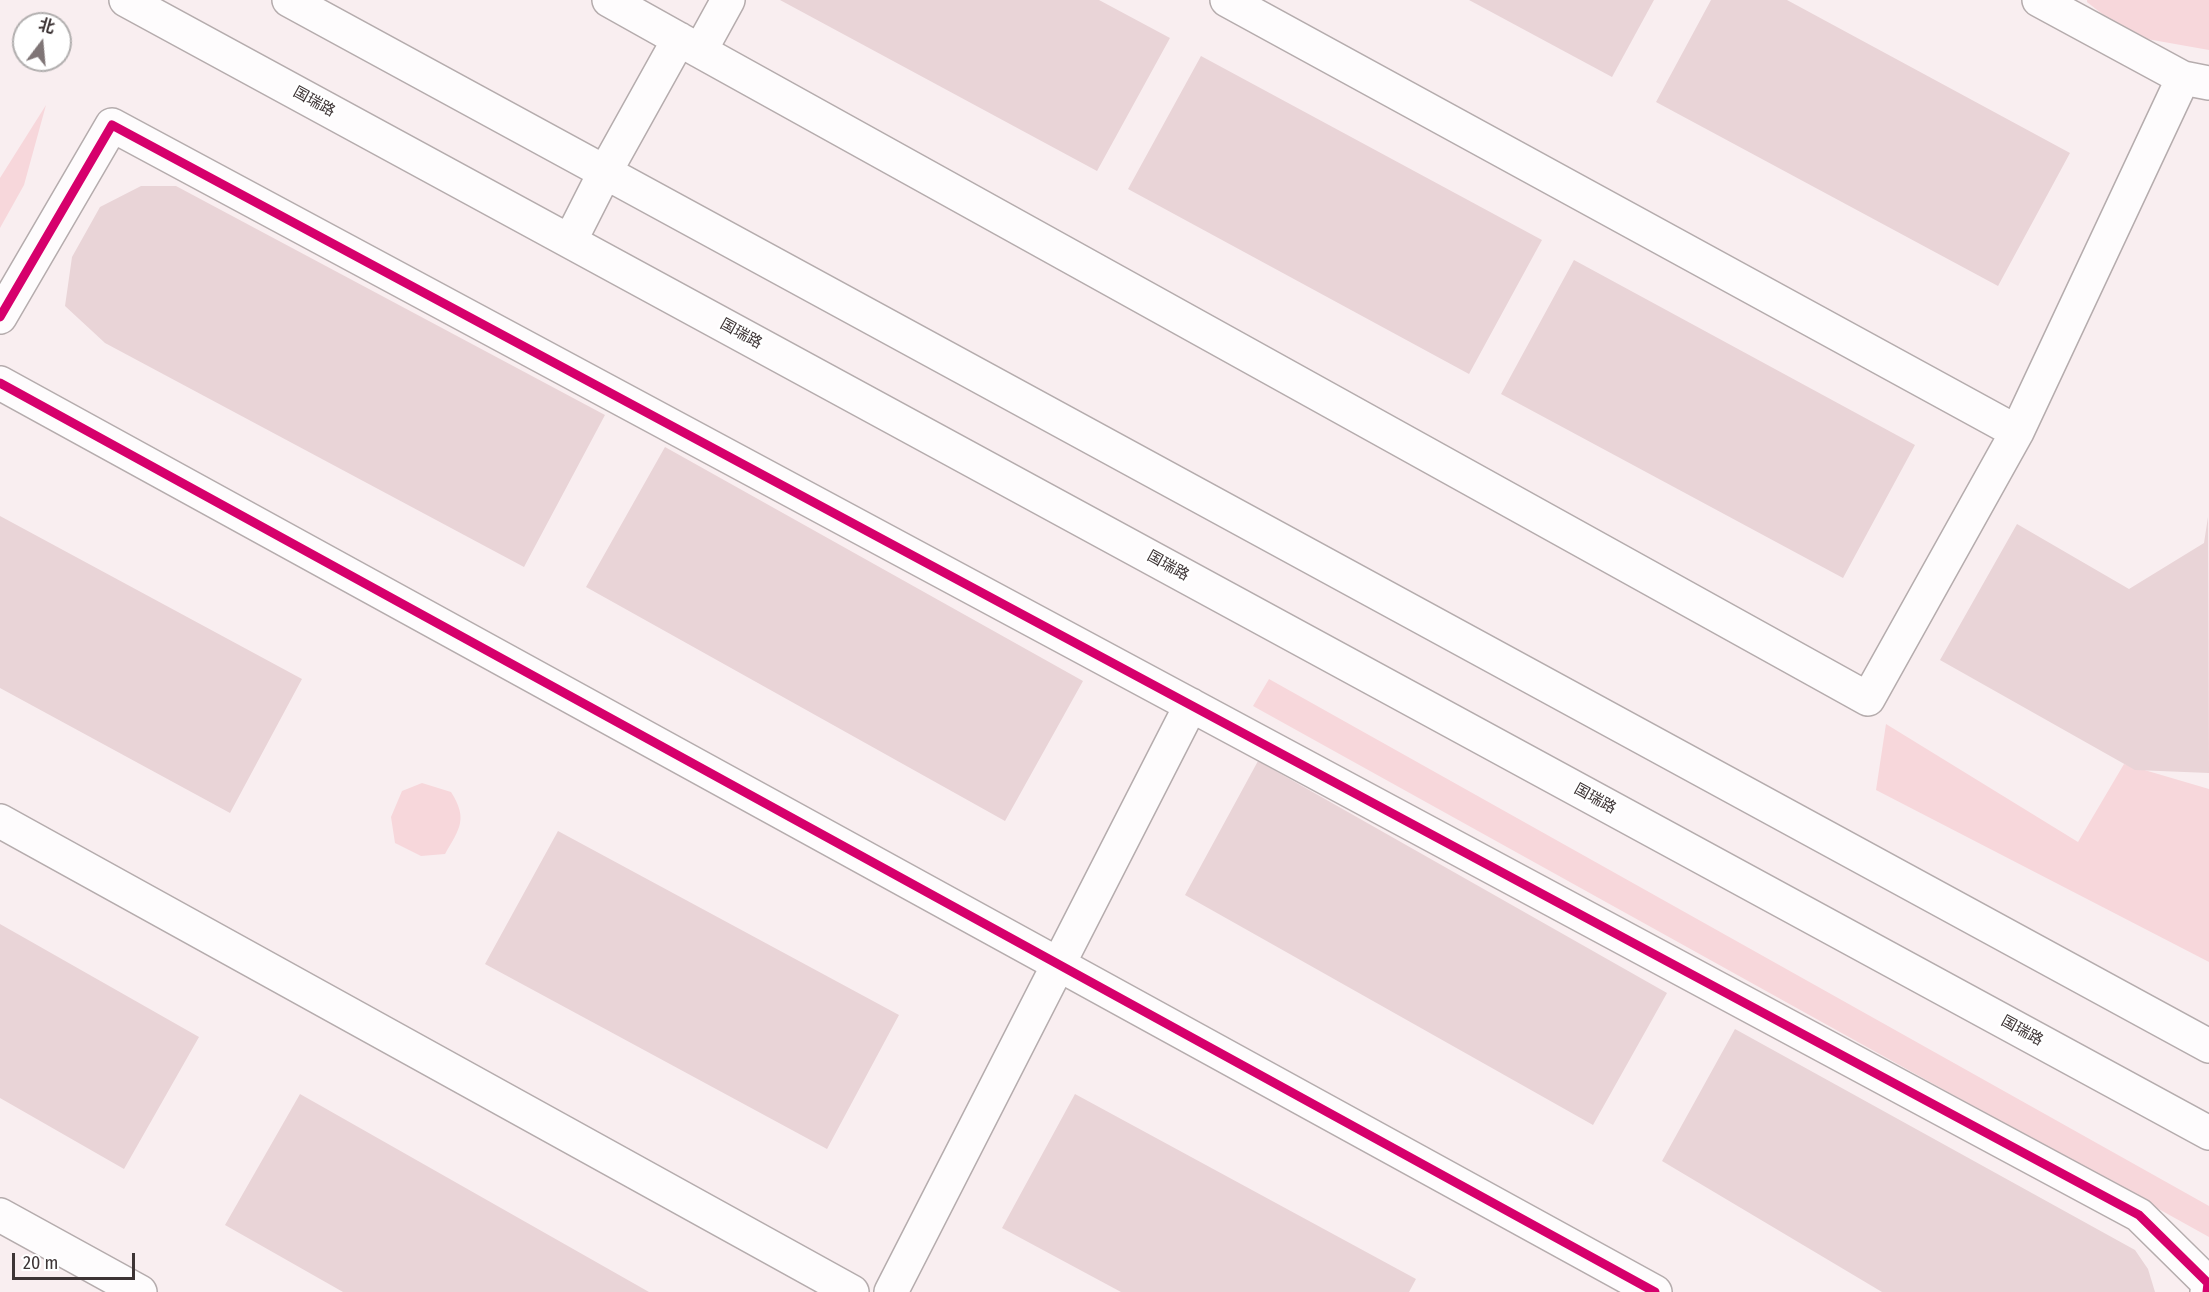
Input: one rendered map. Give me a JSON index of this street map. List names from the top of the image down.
{
  "streets": {
    "street": ["国瑞路"]
  },
  "scale_bar": "20 m",
  "north": "top"
}
